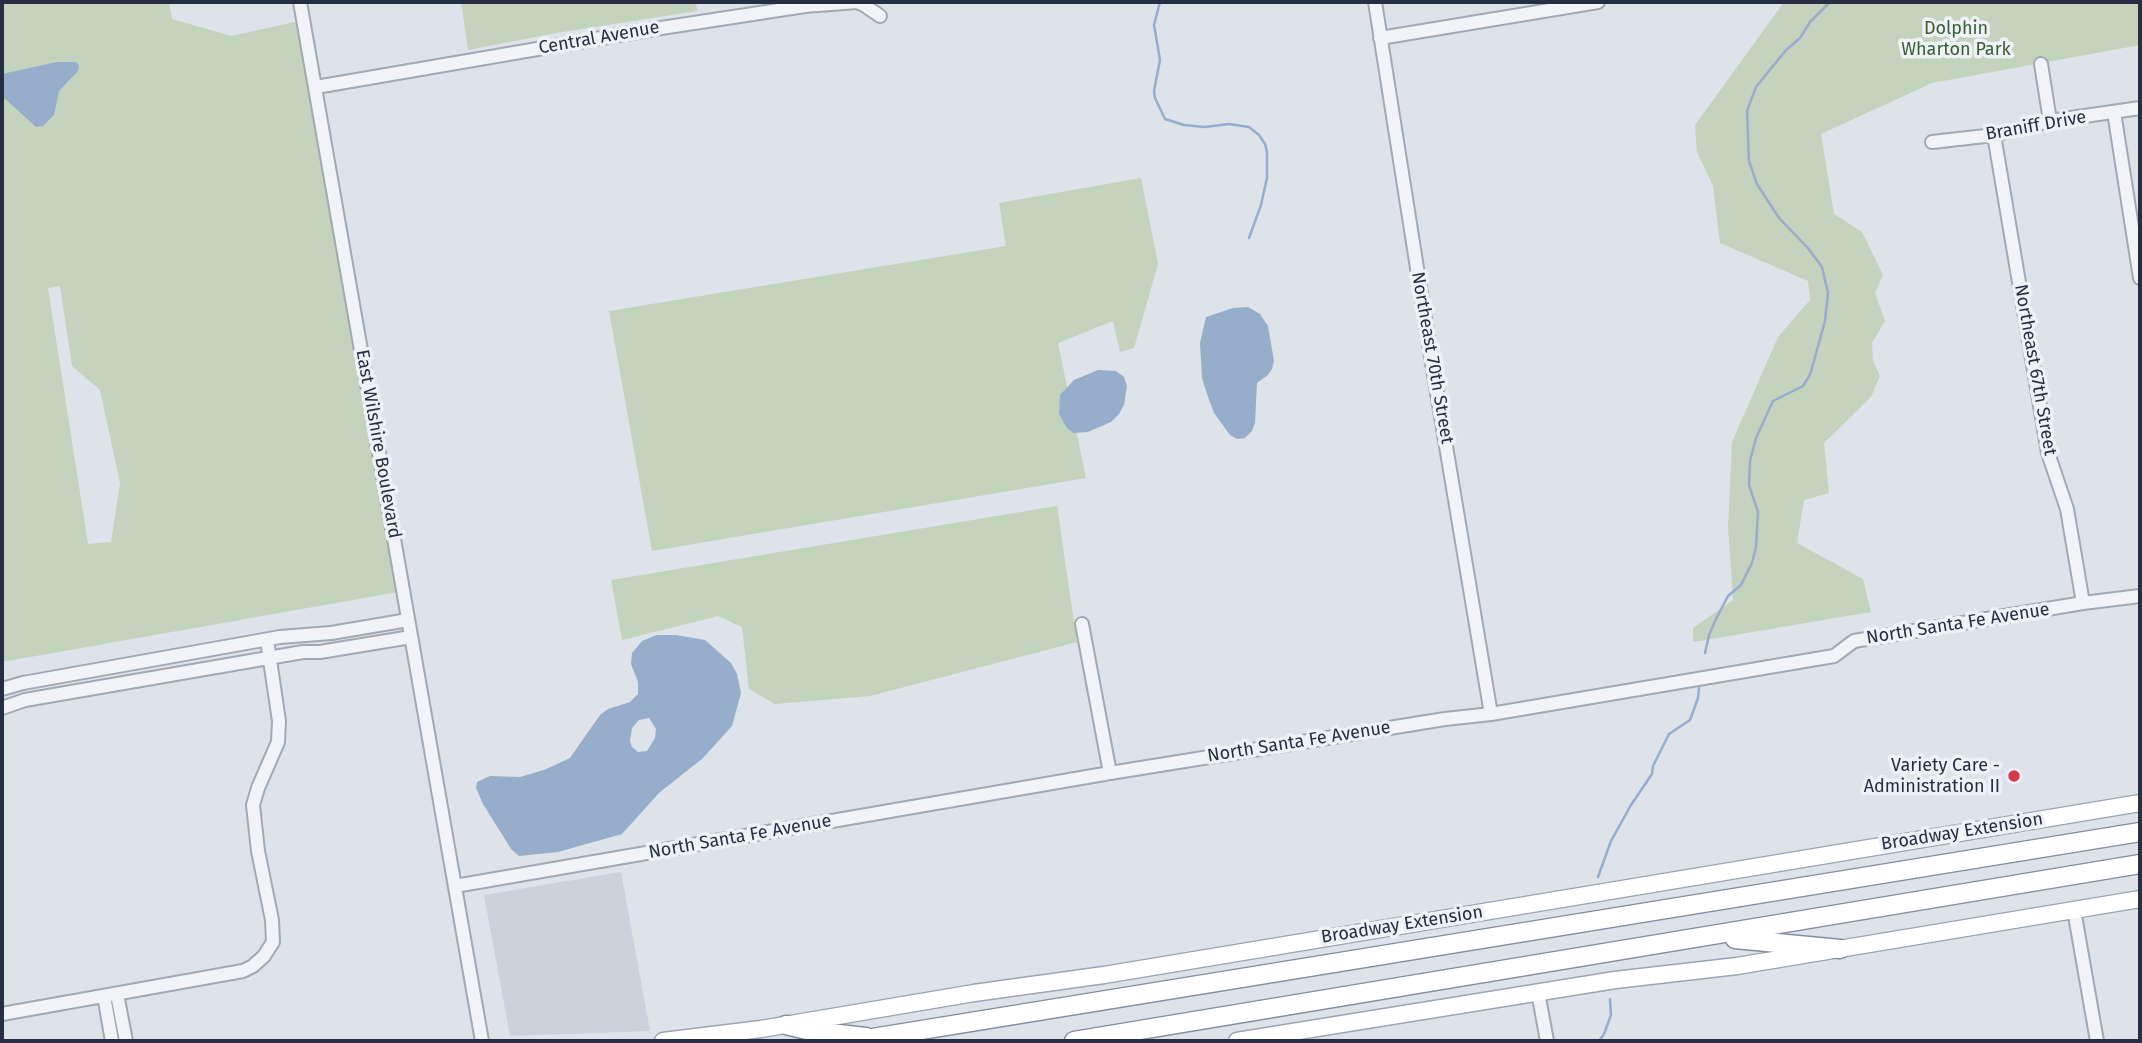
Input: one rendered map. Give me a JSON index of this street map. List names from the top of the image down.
{
  "streets": {
    "highway": ["Broadway Extension"],
    "street": [
      "Central Avenue",
      "Braniff Drive",
      "Northeast 70th Street",
      "Northeast 67th Street",
      "East Wilshire Boulevard",
      "North Santa Fe Avenue"
    ]
  },
  "crossings": [
    ["Central Avenue", "East Wilshire Boulevard"],
    ["Braniff Drive", "Northeast 67th Street"],
    ["Northeast 70th Street", "North Santa Fe Avenue"],
    ["Northeast 67th Street", "North Santa Fe Avenue"],
    ["East Wilshire Boulevard", "North Santa Fe Avenue"]
  ],
  "parks": ["Dolphin Wharton Park"],
  "places": ["Variety Care - Administration II"]
}
